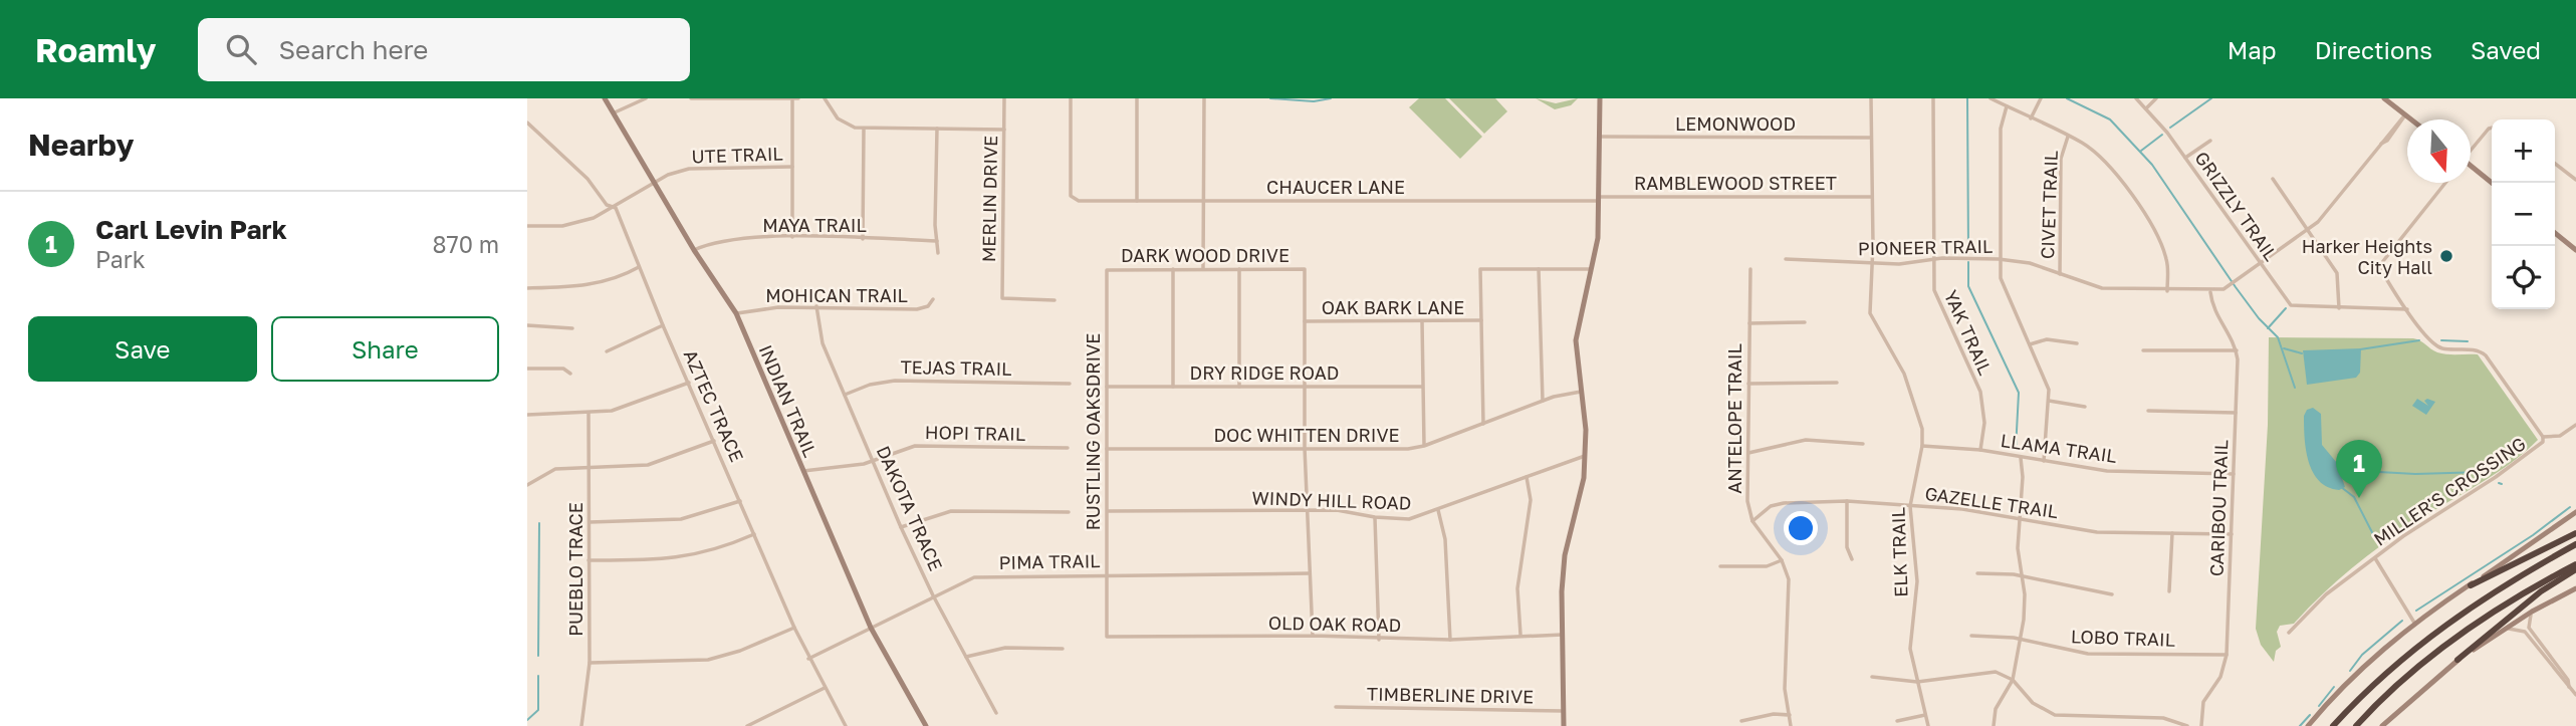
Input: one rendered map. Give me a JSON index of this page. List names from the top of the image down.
{
  "streets": {
    "street": [
      "LEMONWOOD",
      "UTE TRAIL",
      "RAMBLEWOOD STREET",
      "CHAUCER LANE",
      "MERLIN DRIVE",
      "CIVET TRAIL",
      "GRIZZLY TRAIL",
      "MAYA TRAIL",
      "PIONEER TRAIL",
      "DARK WOOD DRIVE",
      "MOHICAN TRAIL",
      "OAK BARK LANE",
      "YAK TRAIL",
      "TEJAS TRAIL",
      "DRY RIDGE ROAD",
      "INDIAN TRAIL",
      "AZTEC TRACE",
      "ANTELOPE TRAIL",
      "RUSTLING OAKSDRIVE",
      "HOPI TRAIL",
      "DOC WHITTEN DRIVE",
      "LLAMA TRAIL",
      "MILLER'S CROSSING",
      "WINDY HILL ROAD",
      "GAZELLE TRAIL",
      "DAKOTA TRACE",
      "CARIBOU TRAIL",
      "ELK TRAIL",
      "PIMA TRAIL",
      "PUEBLO TRACE",
      "OLD OAK ROAD",
      "LOBO TRAIL",
      "TIMBERLINE DRIVE"
    ]
  },
  "crossings": [
    ["LEMONWOOD", "ELK TRAIL"],
    ["UTE TRAIL", "INDIAN TRAIL"],
    ["UTE TRAIL", "AZTEC TRACE"],
    ["RAMBLEWOOD STREET", "CHAUCER LANE"],
    ["RAMBLEWOOD STREET", "ELK TRAIL"],
    ["CIVET TRAIL", "PIONEER TRAIL"],
    ["GRIZZLY TRAIL", "PIONEER TRAIL"],
    ["GRIZZLY TRAIL", "MILLER'S CROSSING"],
    ["MAYA TRAIL", "INDIAN TRAIL"],
    ["PIONEER TRAIL", "YAK TRAIL"],
    ["PIONEER TRAIL", "ELK TRAIL"],
    ["DARK WOOD DRIVE", "OAK BARK LANE"],
    ["DARK WOOD DRIVE", "RUSTLING OAKSDRIVE"],
    ["MOHICAN TRAIL", "INDIAN TRAIL"],
    ["MOHICAN TRAIL", "DAKOTA TRACE"],
    ["YAK TRAIL", "LLAMA TRAIL"],
    ["TEJAS TRAIL", "DAKOTA TRACE"],
    ["DRY RIDGE ROAD", "RUSTLING OAKSDRIVE"],
    ["INDIAN TRAIL", "HOPI TRAIL"],
    ["INDIAN TRAIL", "PIMA TRAIL"],
    ["AZTEC TRACE", "PIMA TRAIL"],
    ["ANTELOPE TRAIL", "GAZELLE TRAIL"],
    ["RUSTLING OAKSDRIVE", "DOC WHITTEN DRIVE"],
    ["RUSTLING OAKSDRIVE", "WINDY HILL ROAD"],
    ["RUSTLING OAKSDRIVE", "PIMA TRAIL"],
    ["RUSTLING OAKSDRIVE", "OLD OAK ROAD"],
    ["HOPI TRAIL", "DAKOTA TRACE"],
    ["LLAMA TRAIL", "CARIBOU TRAIL"],
    ["LLAMA TRAIL", "ELK TRAIL"],
    ["GAZELLE TRAIL", "CARIBOU TRAIL"],
    ["GAZELLE TRAIL", "ELK TRAIL"],
    ["DAKOTA TRACE", "PIMA TRAIL"],
    ["CARIBOU TRAIL", "LOBO TRAIL"]
  ],
  "places": ["Harker Heights City Hall"],
  "north": "bottom",
  "page": {
    "header": "Roamly",
    "search": "Search here",
    "nav": ["Map", "Directions", "Saved"],
    "heading": "Nearby",
    "map_buttons": ["+", "−"],
    "list": [
      {
        "mark": "1",
        "name": "Carl Levin Park",
        "note": "Park",
        "value": "870 m"
      }
    ],
    "buttons": ["Save", "Share"],
    "pins": "1"
  }
}
